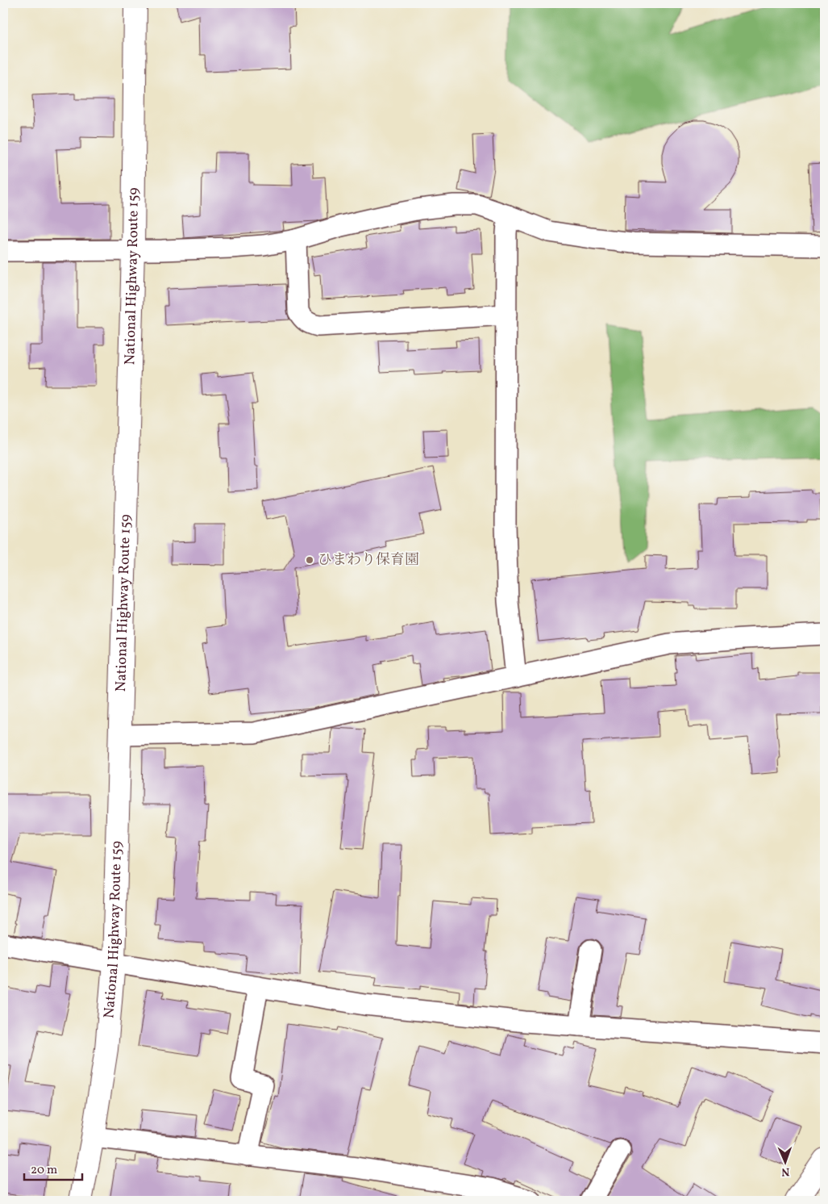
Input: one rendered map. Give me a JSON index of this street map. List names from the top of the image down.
{
  "streets": {
    "main road": ["National Highway Route 159"]
  },
  "places": ["ひまわり保育園"],
  "scale_bar": "20 m",
  "north": "bottom"
}
